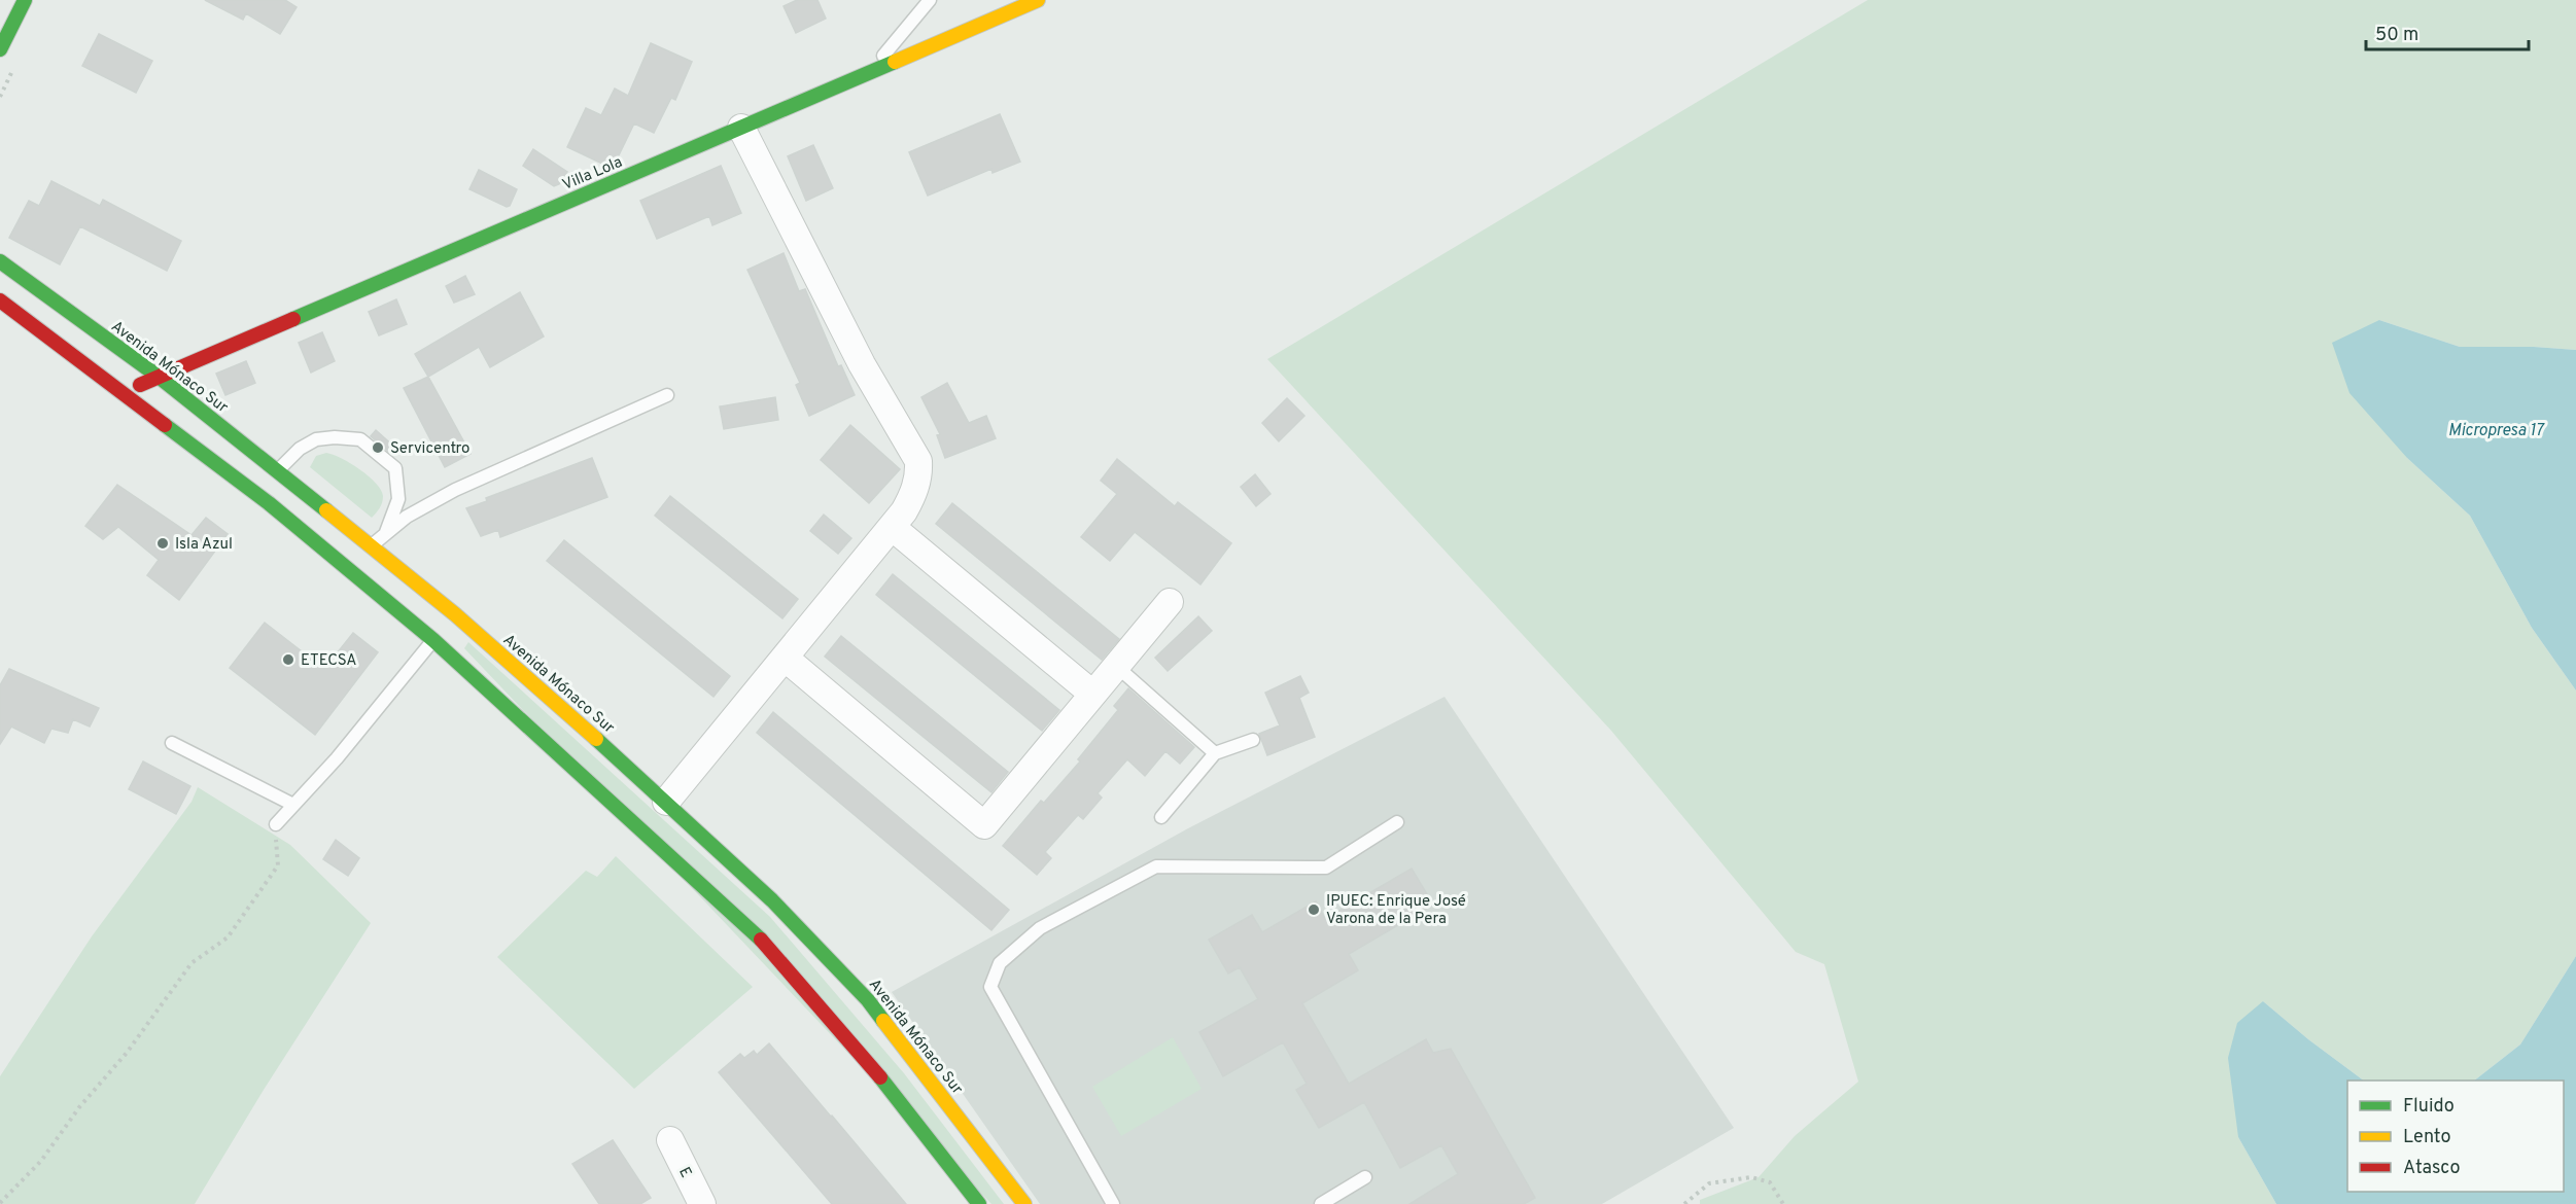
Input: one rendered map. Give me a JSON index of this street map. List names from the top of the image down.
{
  "streets": {
    "main road": ["Villa Lola", "Avenida Mónaco Sur"],
    "street": ["E"]
  },
  "crossings": [
    ["Villa Lola", "Avenida Mónaco Sur"]
  ],
  "water": ["Micropresa 17"],
  "places": [
    "Servicentro",
    "Isla Azul",
    "ETECSA",
    "IPUEC: Enrique José Varona de la Pera"
  ],
  "legend": ["Fluido", "Lento", "Atasco"],
  "scale_bar": "50 m"
}
